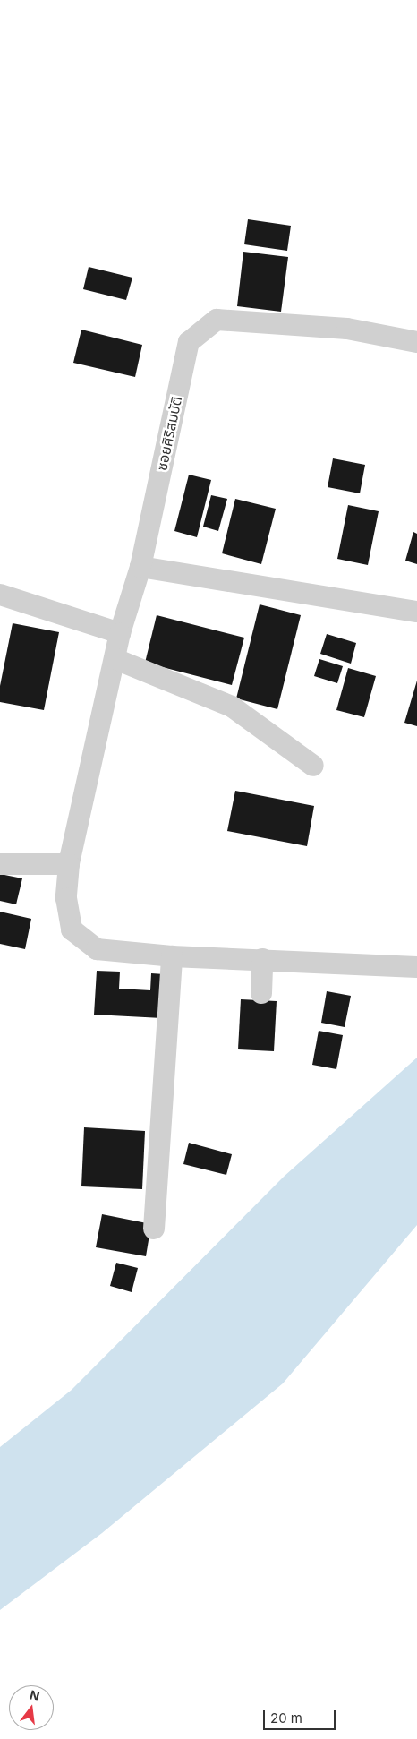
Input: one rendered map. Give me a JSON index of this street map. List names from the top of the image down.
{
  "streets": {
    "street": ["ซอยศิริสมบัติ"]
  },
  "scale_bar": "20 m",
  "north": "top"
}
